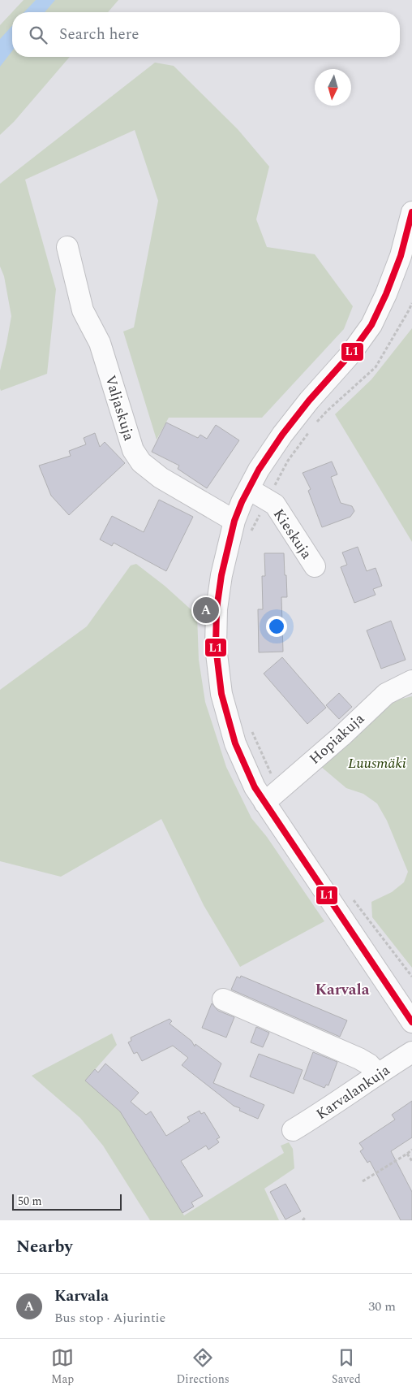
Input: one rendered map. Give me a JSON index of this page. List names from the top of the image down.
{
  "streets": {
    "street": [
      "Valjaskuja",
      "Kieskuja",
      "Hopiakuja",
      "Karvalankuja"
    ]
  },
  "districts": ["Karvala"],
  "parks": ["Luusmäki"],
  "lines": ["transit line L1"],
  "scale_bar": "50 m",
  "north": "bottom",
  "page": {
    "search": "Search here",
    "pins": "A",
    "scale": "50 m",
    "heading": "Nearby",
    "list": [
      {
        "mark": "A",
        "name": "Karvala",
        "note": "Bus stop · Ajurintie",
        "value": "30 m"
      }
    ],
    "nav": ["Map", "Directions", "Saved"]
  }
}
